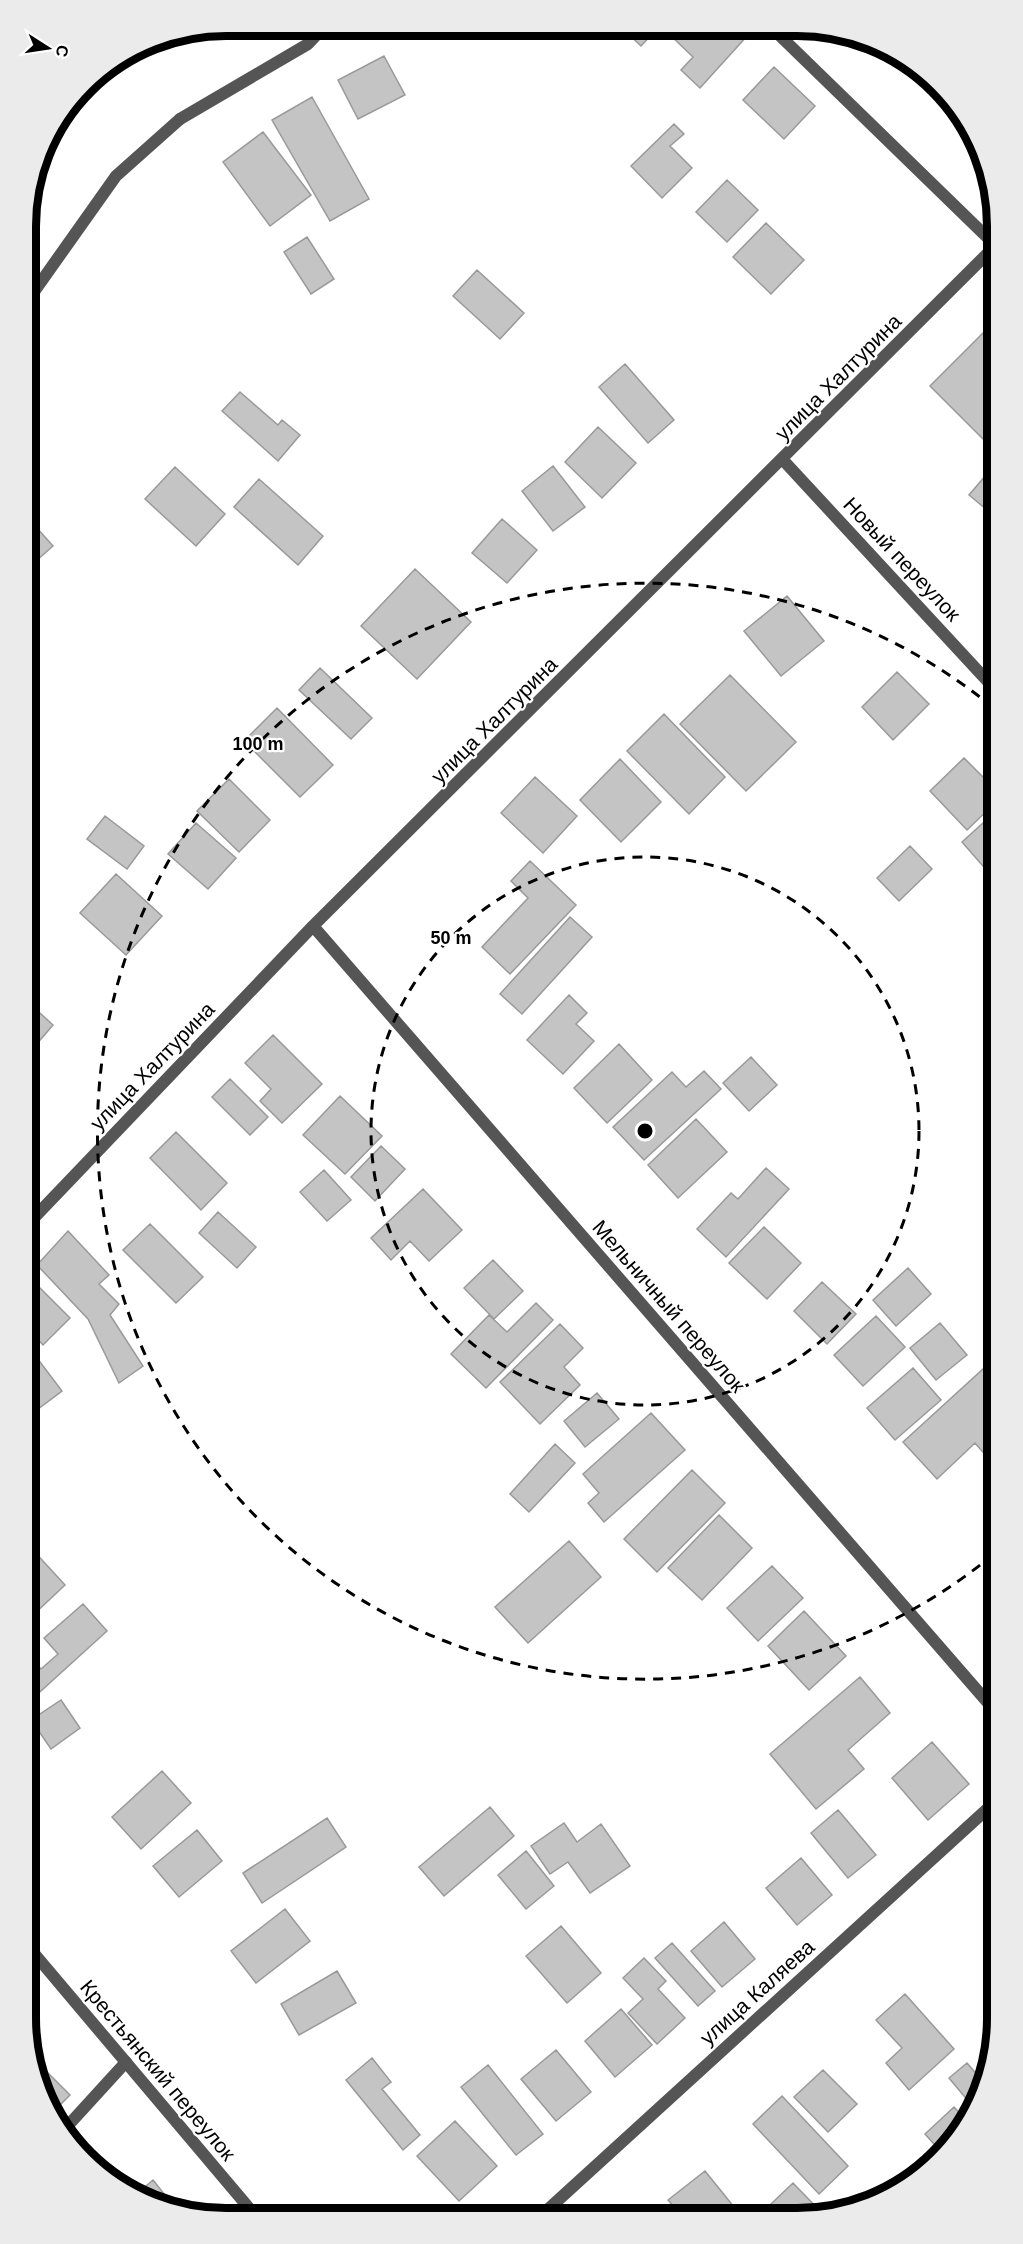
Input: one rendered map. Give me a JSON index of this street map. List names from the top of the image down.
{
  "streets": {
    "street": [
      "улица Халтурина",
      "Новый переулок",
      "Мельничный переулок",
      "улица Каляева",
      "Крестьянский переулок"
    ]
  },
  "crossings": [
    ["улица Халтурина", "Новый переулок"],
    ["улица Халтурина", "Мельничный переулок"]
  ],
  "north": "right",
  "rings": ["100 m", "50 m"]
}
